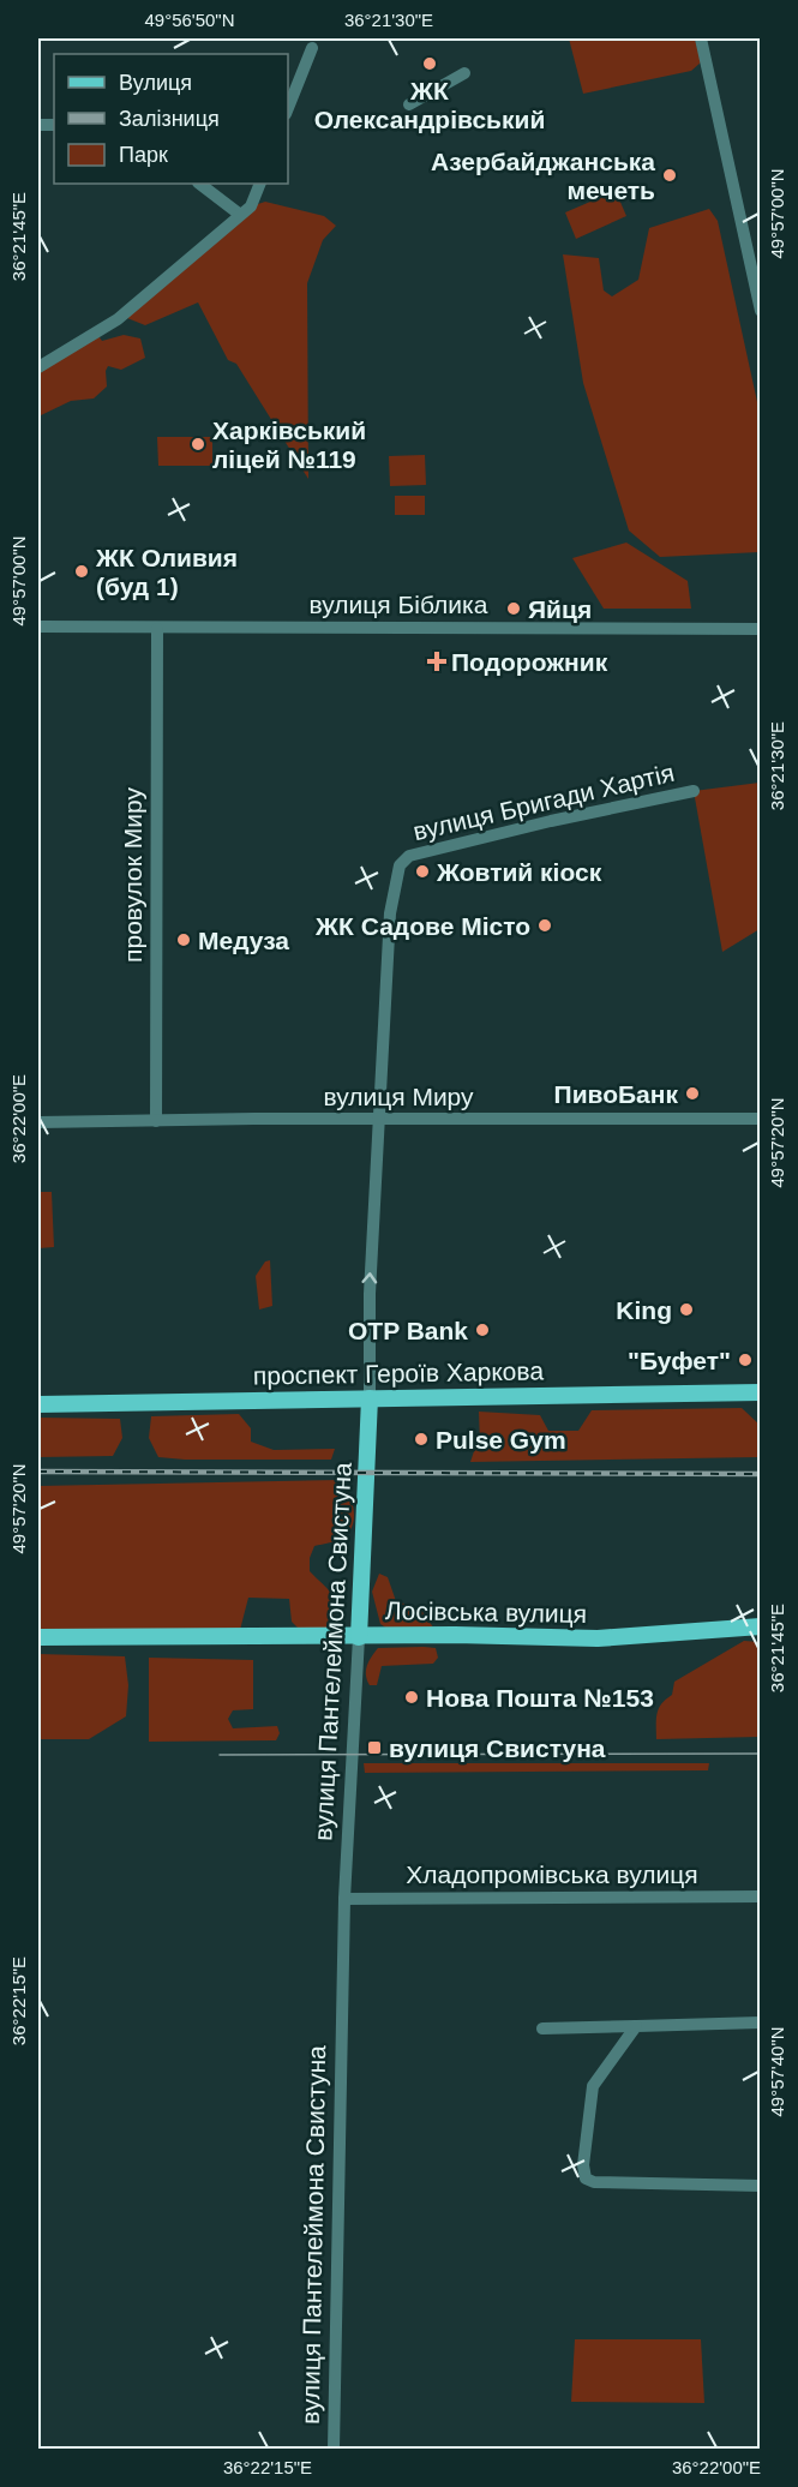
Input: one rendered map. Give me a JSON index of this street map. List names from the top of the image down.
{
  "streets": {
    "main road": ["проспект Героїв Харкова", "Лосівська вулиця", "вулиця Пантелеймона Свистуна"],
    "street": [
      "вулиця Біблика",
      "вулиця Бригади Хартія",
      "провулок Миру",
      "вулиця Миру",
      "Хладопромівська вулиця"
    ]
  },
  "crossings": [
    ["вулиця Біблика", "провулок Миру"],
    ["вулиця Бригади Хартія", "вулиця Пантелеймона Свистуна"],
    ["провулок Миру", "вулиця Миру"],
    ["вулиця Миру", "вулиця Пантелеймона Свистуна"],
    ["проспект Героїв Харкова", "вулиця Пантелеймона Свистуна"],
    ["Лосівська вулиця", "вулиця Пантелеймона Свистуна"],
    ["вулиця Пантелеймона Свистуна", "Хладопромівська вулиця"]
  ],
  "places": {
    "other": [
      "ЖК Олександрівський",
      "Азербайджанська мечеть",
      "Харківський ліцей №119",
      "ЖК Оливия (буд 1)",
      "Яйця",
      "Жовтий кіоск",
      "ЖК Садове Місто",
      "Медуза",
      "ПивоБанк",
      "King",
      "OTP Bank",
      "\"Буфет\"",
      "Pulse Gym",
      "Нова Пошта №153"
    ],
    "health": ["Подорожник"],
    "transit": ["вулиця Свистуна"]
  },
  "legend": ["Вулиця", "Залізниця", "Парк"],
  "coordinates": [
    "49°56'50\"N",
    "36°21'30\"E",
    "49°57'00\"N",
    "36°21'45\"E",
    "36°22'00\"E",
    "49°57'20\"N",
    "36°22'15\"E",
    "49°57'40\"N"
  ]
}
